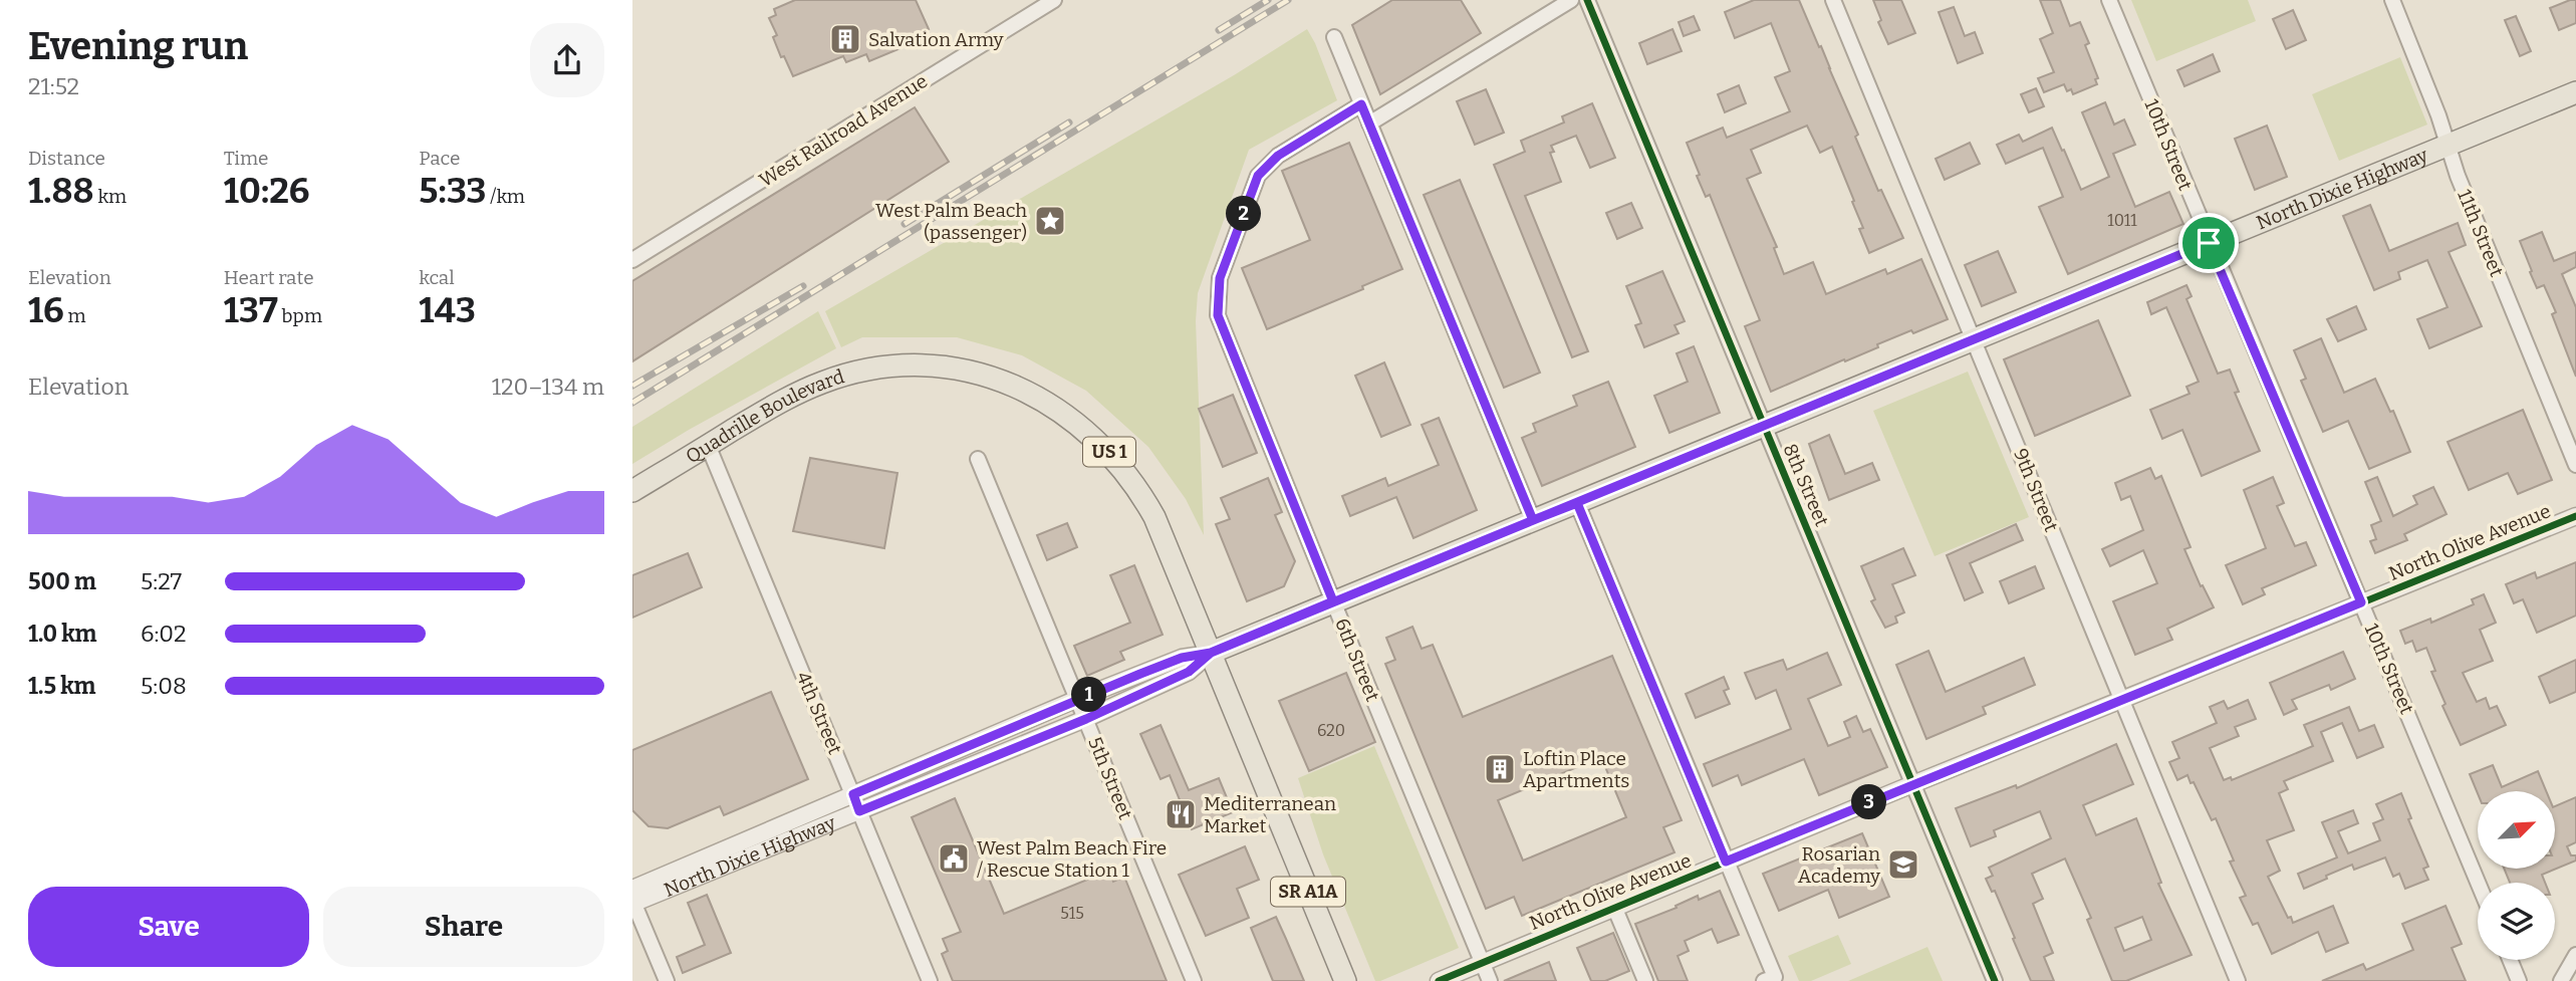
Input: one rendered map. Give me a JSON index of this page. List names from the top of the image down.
{
  "streets": {
    "main road": [
      "North Dixie Highway",
      "Quadrille Boulevard",
      "US 1",
      "SR A1A"
    ],
    "street": [
      "West Railroad Avenue",
      "10th Street",
      "11th Street",
      "8th Street",
      "9th Street",
      "North Olive Avenue",
      "6th Street",
      "4th Street",
      "5th Street"
    ]
  },
  "crossings": [
    ["10th Street", "North Dixie Highway"],
    ["10th Street", "North Olive Avenue"],
    ["North Dixie Highway", "11th Street"],
    ["North Dixie Highway", "Quadrille Boulevard"],
    ["North Dixie Highway", "8th Street"],
    ["North Dixie Highway", "9th Street"],
    ["North Dixie Highway", "6th Street"],
    ["North Dixie Highway", "4th Street"],
    ["North Dixie Highway", "5th Street"],
    ["North Dixie Highway", "SR A1A"],
    ["Quadrille Boulevard", "4th Street"],
    ["Quadrille Boulevard", "SR A1A"],
    ["8th Street", "North Olive Avenue"],
    ["9th Street", "North Olive Avenue"],
    ["North Olive Avenue", "6th Street"]
  ],
  "places": {
    "building": ["Salvation Army", "Loftin Place Apartments"],
    "place": ["West Palm Beach (passenger)"],
    "restaurant": ["Mediterranean Market"],
    "public building": ["West Palm Beach Fire / Rescue Station 1"],
    "school or university": ["Rosarian Academy"]
  },
  "house_numbers": ["1011", "620", "515"],
  "north": "top right",
  "page": {
    "heading": ["Evening run", "21:52"],
    "stats": [
      ["Distance", "1.88 km"],
      ["Time", "10:26"],
      ["Pace", "5:33 /km"],
      ["Elevation", "16 m"],
      ["Heart rate", "137 bpm"],
      ["kcal", "143"]
    ],
    "pins": ["2", "1", "3"],
    "chart": ["Elevation", "120–134 m"],
    "list": [
      {
        "name": "500 m",
        "note": "5:27"
      },
      {
        "name": "1.0 km",
        "note": "6:02"
      },
      {
        "name": "1.5 km",
        "note": "5:08"
      }
    ],
    "buttons": ["Save", "Share"]
  }
}
